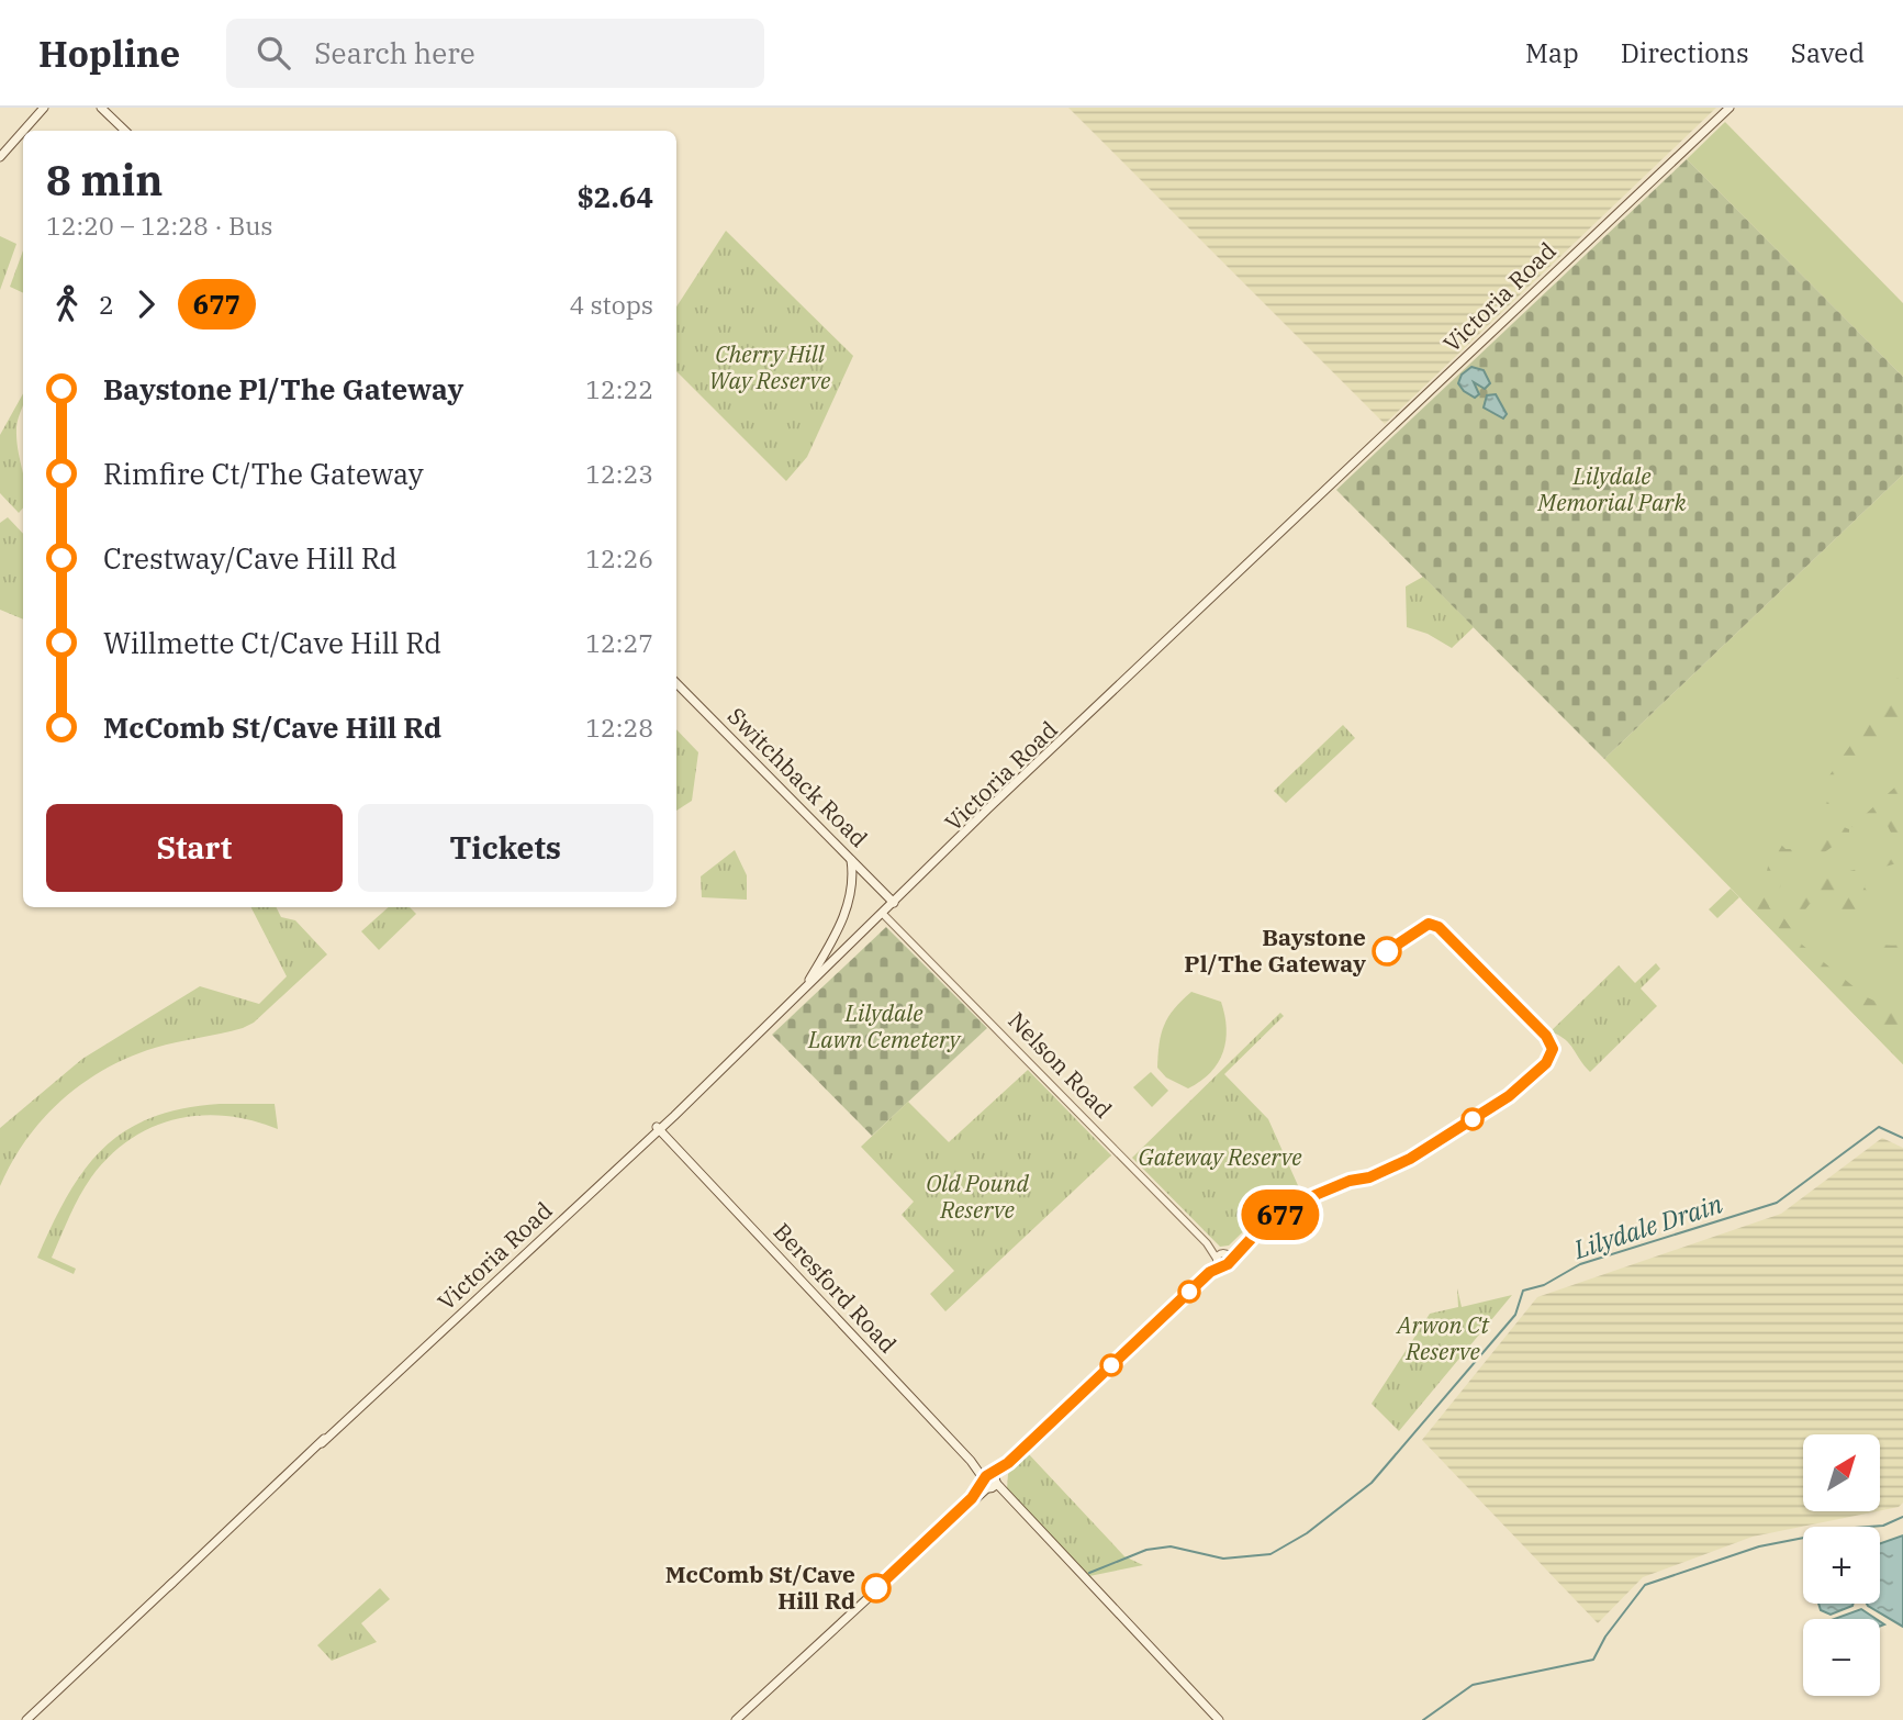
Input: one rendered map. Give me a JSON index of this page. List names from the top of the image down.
{
  "streets": {
    "main road": ["Victoria Road", "Switchback Road", "Beresford Road"],
    "street": ["Nelson Road"]
  },
  "crossings": [
    ["Victoria Road", "Switchback Road"],
    ["Victoria Road", "Nelson Road"],
    ["Victoria Road", "Beresford Road"],
    ["Nelson Road", "Beresford Road"]
  ],
  "water": ["Lilydale Drain"],
  "parks": [
    "Cherry Hill Way Reserve",
    "Lilydale Memorial Park",
    "Lilydale Lawn Cemetery",
    "Gateway Reserve",
    "Old Pound Reserve",
    "Arwon Ct Reserve"
  ],
  "places": ["Baystone Pl/The Gateway", "McComb St/Cave Hill Rd"],
  "lines": ["bus line 677"],
  "north": "top right",
  "page": {
    "header": "Hopline",
    "search": "Search here",
    "nav": ["Map", "Directions", "Saved"],
    "on_map": "677",
    "heading": ["8 min", "12:20 – 12:28 · Bus", "$2.64"],
    "legs": ["2", "677", "4 stops"],
    "list": [
      {
        "name": "Baystone Pl/The Gateway",
        "value": "12:22"
      },
      {
        "name": "Rimfire Ct/The Gateway",
        "value": "12:23"
      },
      {
        "name": "Crestway/Cave Hill Rd",
        "value": "12:26"
      },
      {
        "name": "Willmette Ct/Cave Hill Rd",
        "value": "12:27"
      },
      {
        "name": "McComb St/Cave Hill Rd",
        "value": "12:28"
      }
    ],
    "buttons": ["Start", "Tickets"],
    "map_buttons": ["+", "−"]
  }
}
